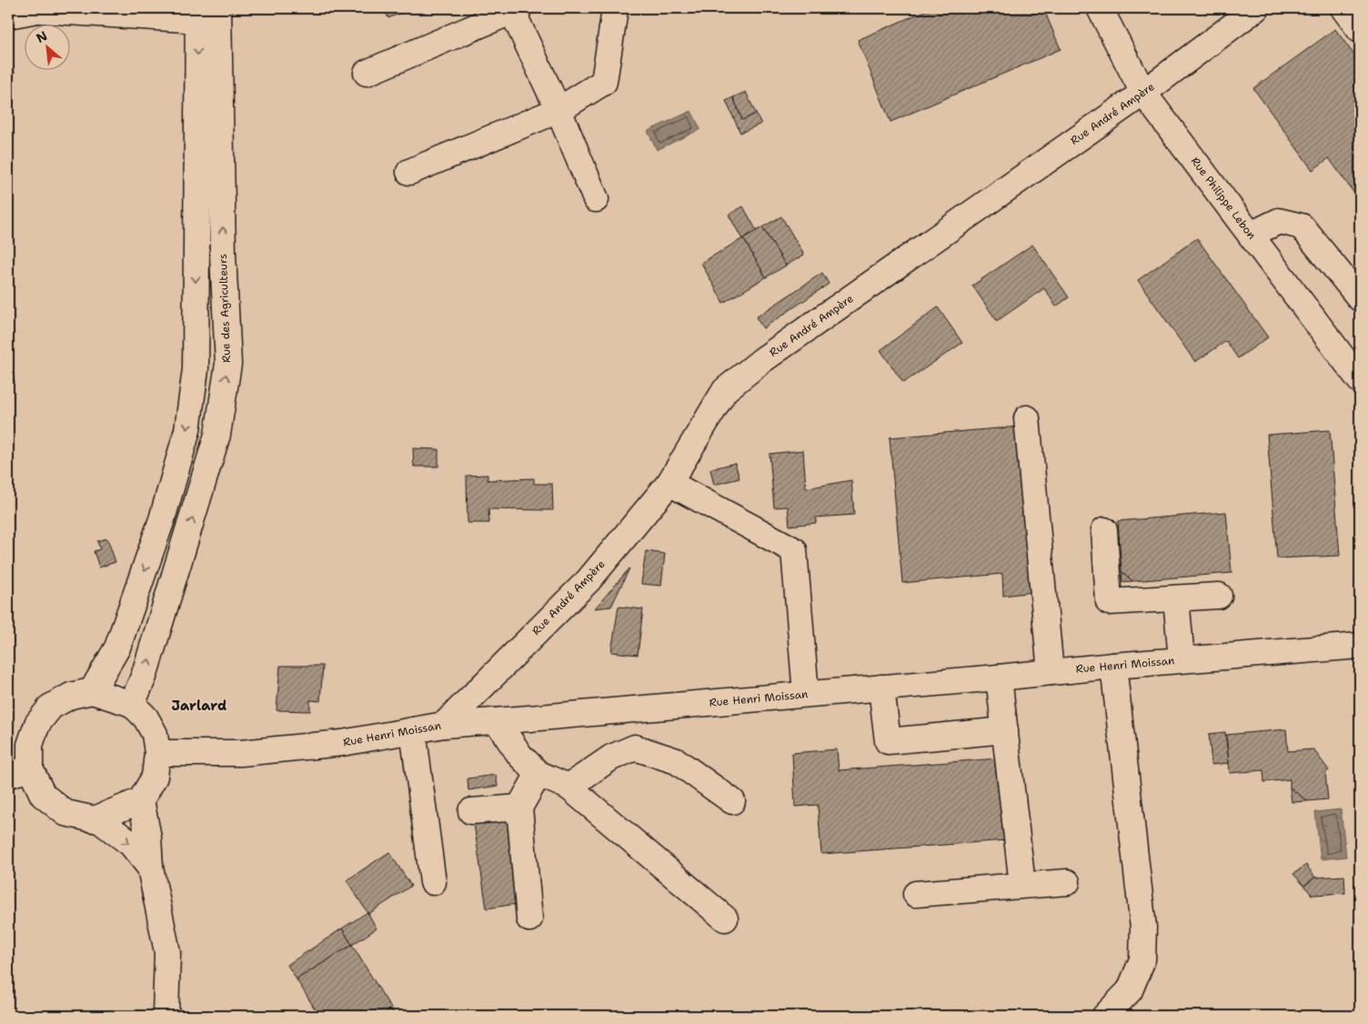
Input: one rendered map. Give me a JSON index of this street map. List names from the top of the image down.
{
  "streets": {
    "street": [
      "Rue André Ampère",
      "Rue Philippe Lebon",
      "Rue des Agriculteurs",
      "Rue Henri Moissan"
    ]
  },
  "crossings": [
    ["Rue André Ampère", "Rue Philippe Lebon"],
    ["Rue André Ampère", "Rue Henri Moissan"],
    ["Rue des Agriculteurs", "Rue Henri Moissan"]
  ],
  "districts": ["Jarlard"],
  "north": "top left"
}
